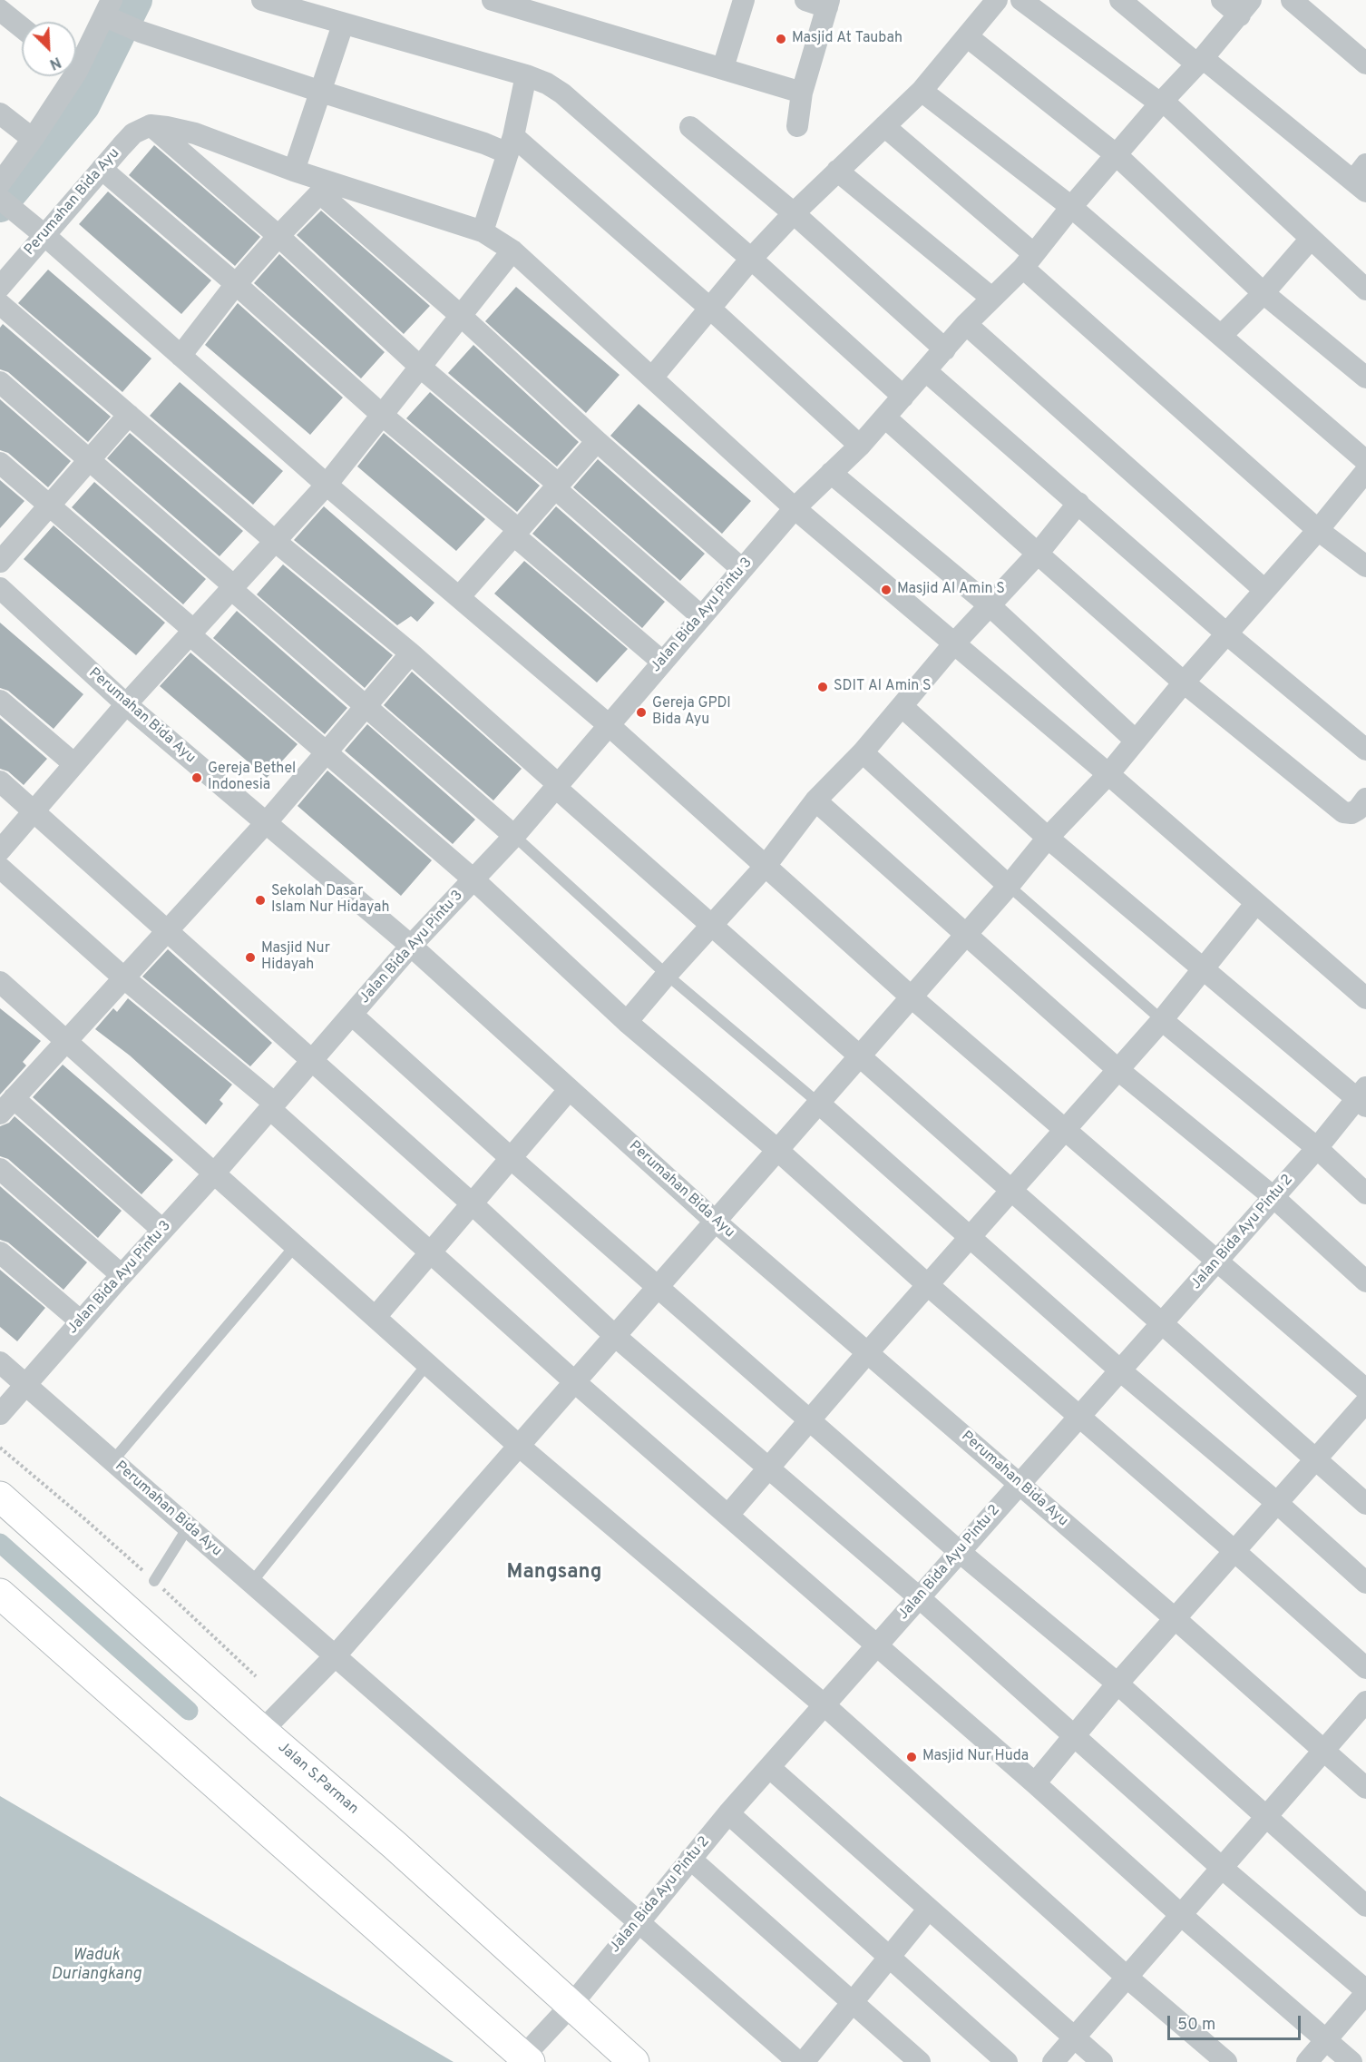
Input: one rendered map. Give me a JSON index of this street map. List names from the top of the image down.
{
  "streets": {
    "main road": ["Jalan S.Parman"],
    "street": ["Perumahan Bida Ayu", "Jalan Bida Ayu Pintu 3", "Jalan Bida Ayu Pintu 2"]
  },
  "crossings": [
    ["Perumahan Bida Ayu", "Jalan Bida Ayu Pintu 3"],
    ["Perumahan Bida Ayu", "Jalan Bida Ayu Pintu 2"],
    ["Jalan Bida Ayu Pintu 2", "Jalan S.Parman"]
  ],
  "districts": ["Mangsang"],
  "water": ["Waduk Duriangkang"],
  "places": [
    "Masjid At Taubah",
    "Masjid Al Amin S",
    "SDIT Al Amin S",
    "Gereja GPDI Bida Ayu",
    "Gereja Bethel Indonesia",
    "Sekolah Dasar Islam Nur Hidayah",
    "Masjid Nur Hidayah",
    "Masjid Nur Huda"
  ],
  "scale_bar": "50 m",
  "north": "bottom right"
}
